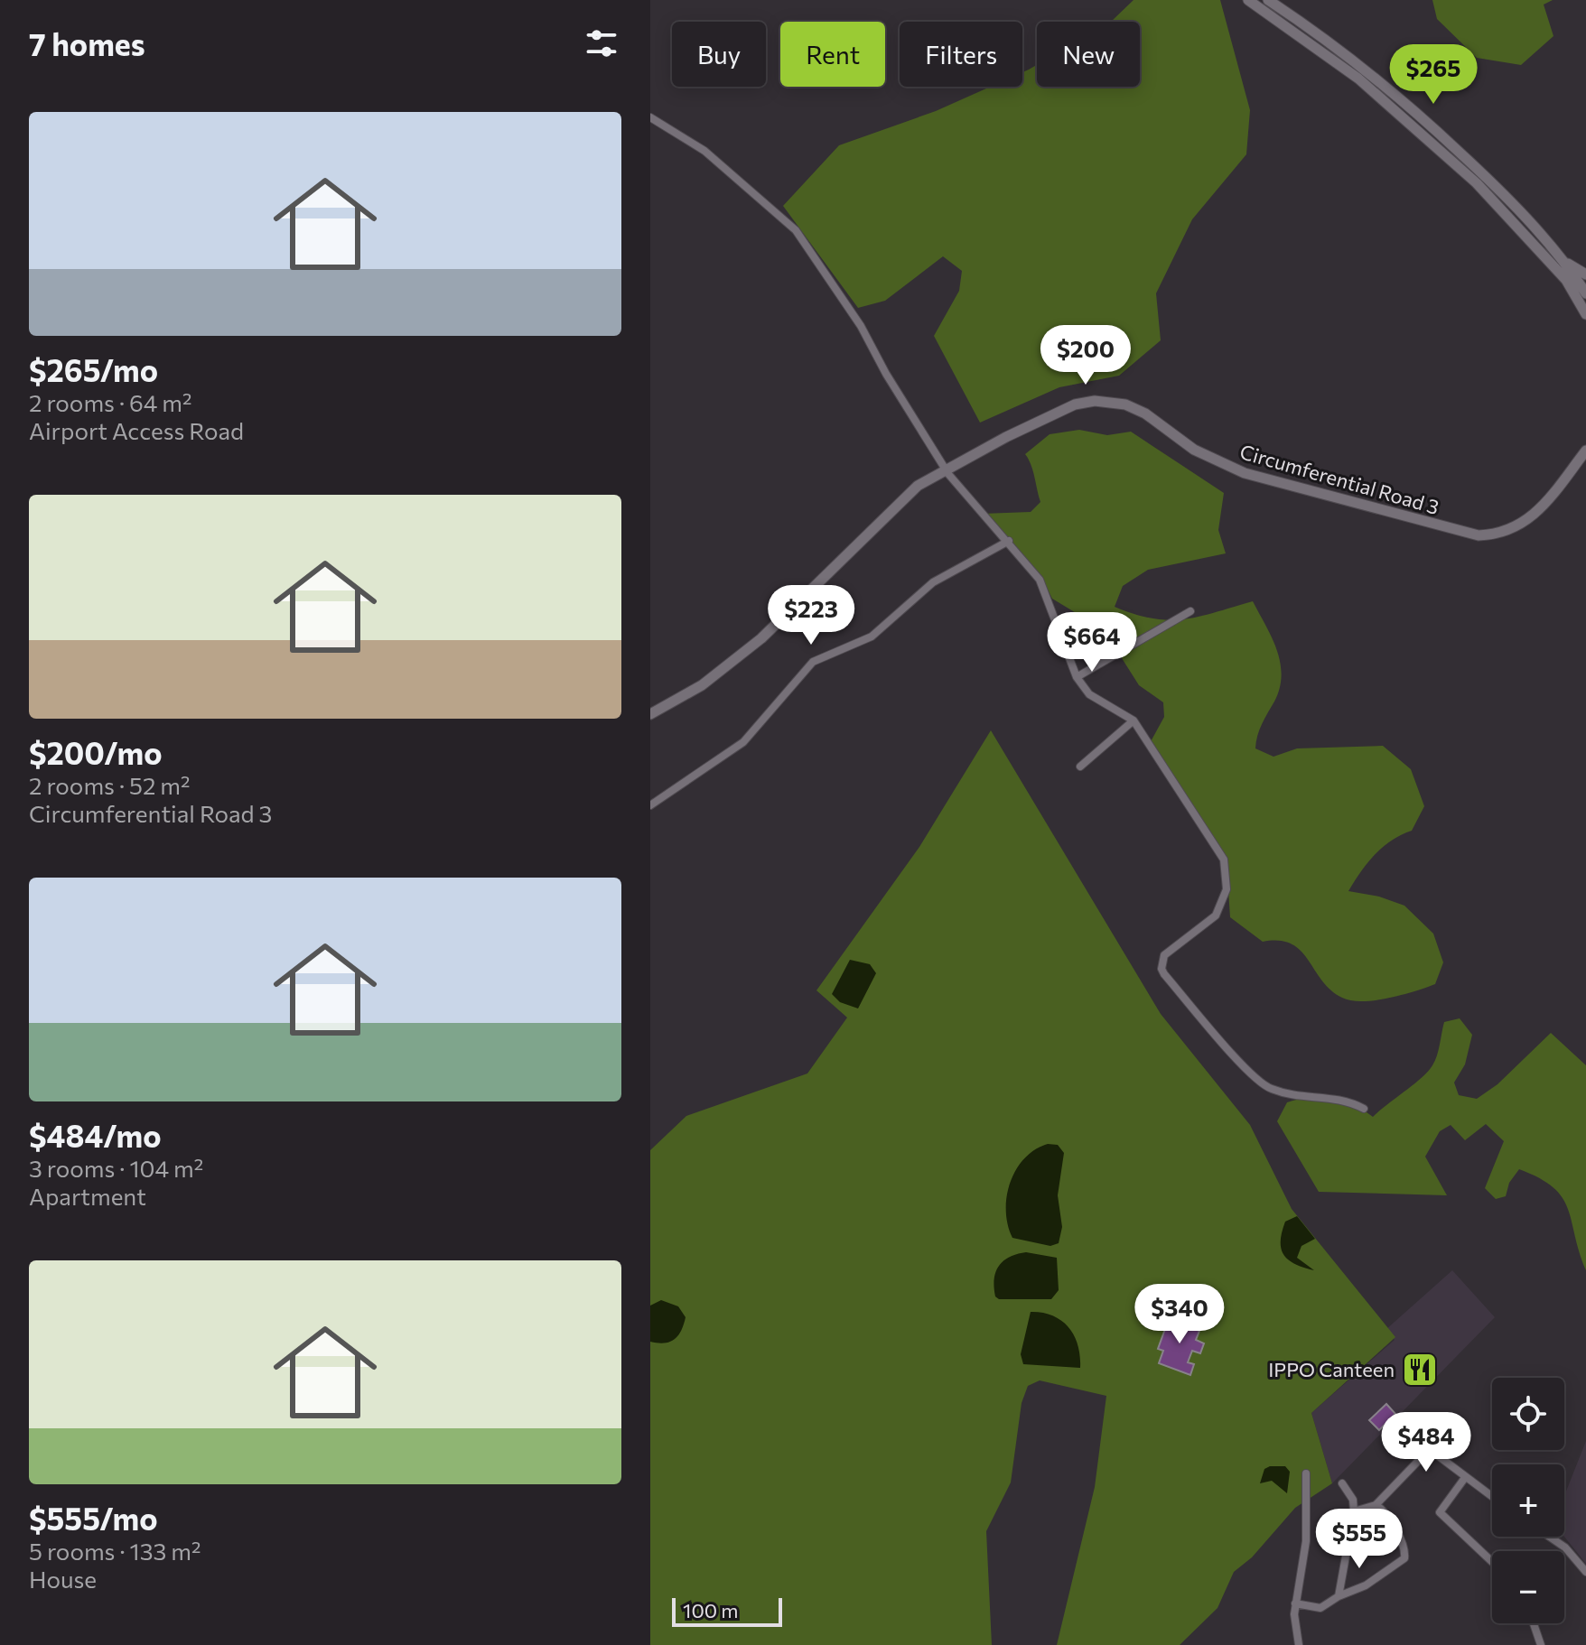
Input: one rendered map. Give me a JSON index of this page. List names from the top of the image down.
{
  "streets": {
    "main road": ["Circumferential Road 3"]
  },
  "places": {
    "restaurant": ["IPPO Canteen"]
  },
  "scale_bar": "100 m",
  "page": {
    "heading": "7 homes",
    "chip": [
      "Buy",
      "Rent",
      "Filters",
      "New"
    ],
    "price": [
      "$265",
      "$200",
      "$223",
      "$664",
      "$340",
      "$484",
      "$555"
    ],
    "list": [
      {
        "name": "$265/mo",
        "note": "2 rooms · 64 m² · Airport Access Road"
      },
      {
        "name": "$200/mo",
        "note": "2 rooms · 52 m² · Circumferential Road 3"
      },
      {
        "name": "$484/mo",
        "note": "3 rooms · 104 m² · Apartment"
      },
      {
        "name": "$555/mo",
        "note": "5 rooms · 133 m² · House"
      }
    ],
    "map_buttons": ["+", "−"],
    "scale": "100 m"
  }
}
